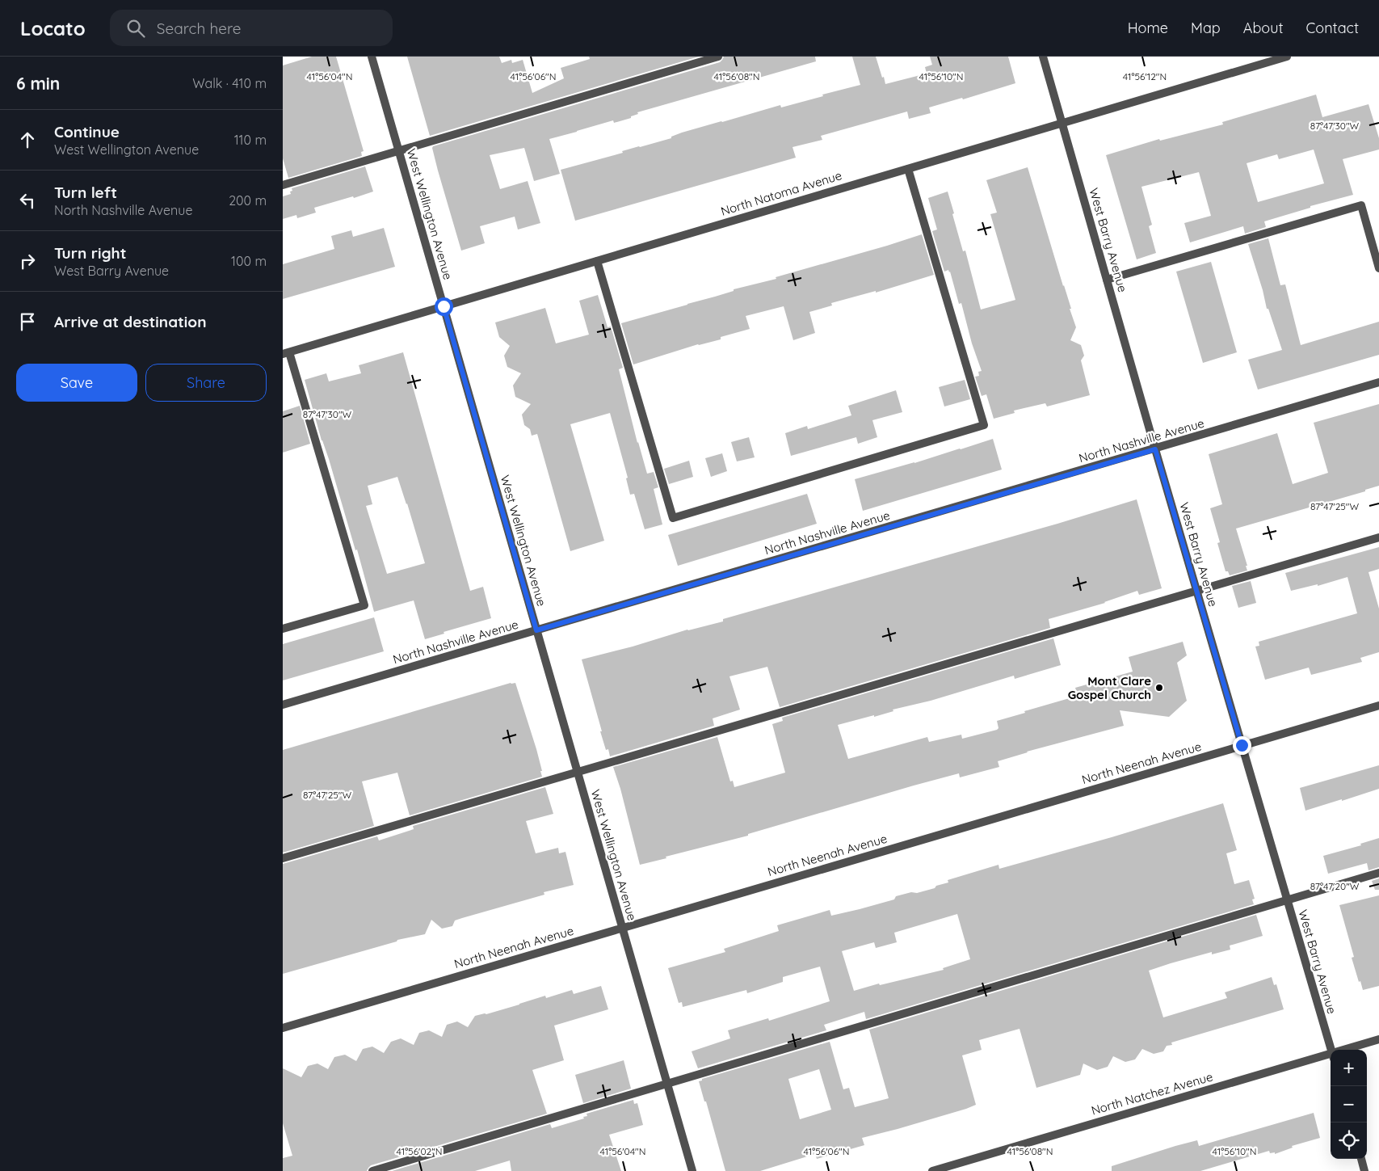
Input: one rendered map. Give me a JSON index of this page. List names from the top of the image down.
{
  "streets": {
    "street": [
      "North Natoma Avenue",
      "West Wellington Avenue",
      "West Barry Avenue",
      "North Nashville Avenue",
      "North Neenah Avenue",
      "North Natchez Avenue"
    ]
  },
  "crossings": [
    ["North Natoma Avenue", "West Wellington Avenue"],
    ["North Natoma Avenue", "West Barry Avenue"],
    ["West Wellington Avenue", "North Nashville Avenue"],
    ["West Wellington Avenue", "North Neenah Avenue"],
    ["West Barry Avenue", "North Nashville Avenue"],
    ["West Barry Avenue", "North Neenah Avenue"]
  ],
  "places": ["Mont Clare Gospel Church"],
  "page": {
    "header": "Locato",
    "search": "Search here",
    "nav": [
      "Home",
      "Map",
      "About",
      "Contact"
    ],
    "heading": ["6 min", "Walk · 410 m"],
    "list": [
      ["Continue", "West Wellington Avenue", "110 m"],
      ["Turn left", "North Nashville Avenue", "200 m"],
      ["Turn right", "West Barry Avenue", "100 m"],
      "Arrive at destination"
    ],
    "buttons": ["Save", "Share"],
    "map_buttons": ["+", "−"]
  },
  "coordinates": [
    "41°56'12\"N",
    "41°56'04\"N",
    "41°56'06\"N",
    "41°56'08\"N",
    "41°56'10\"N",
    "87°47'30\"W",
    "87°47'25\"W",
    "87°47'20\"W",
    "41°56'02\"N"
  ]
}
